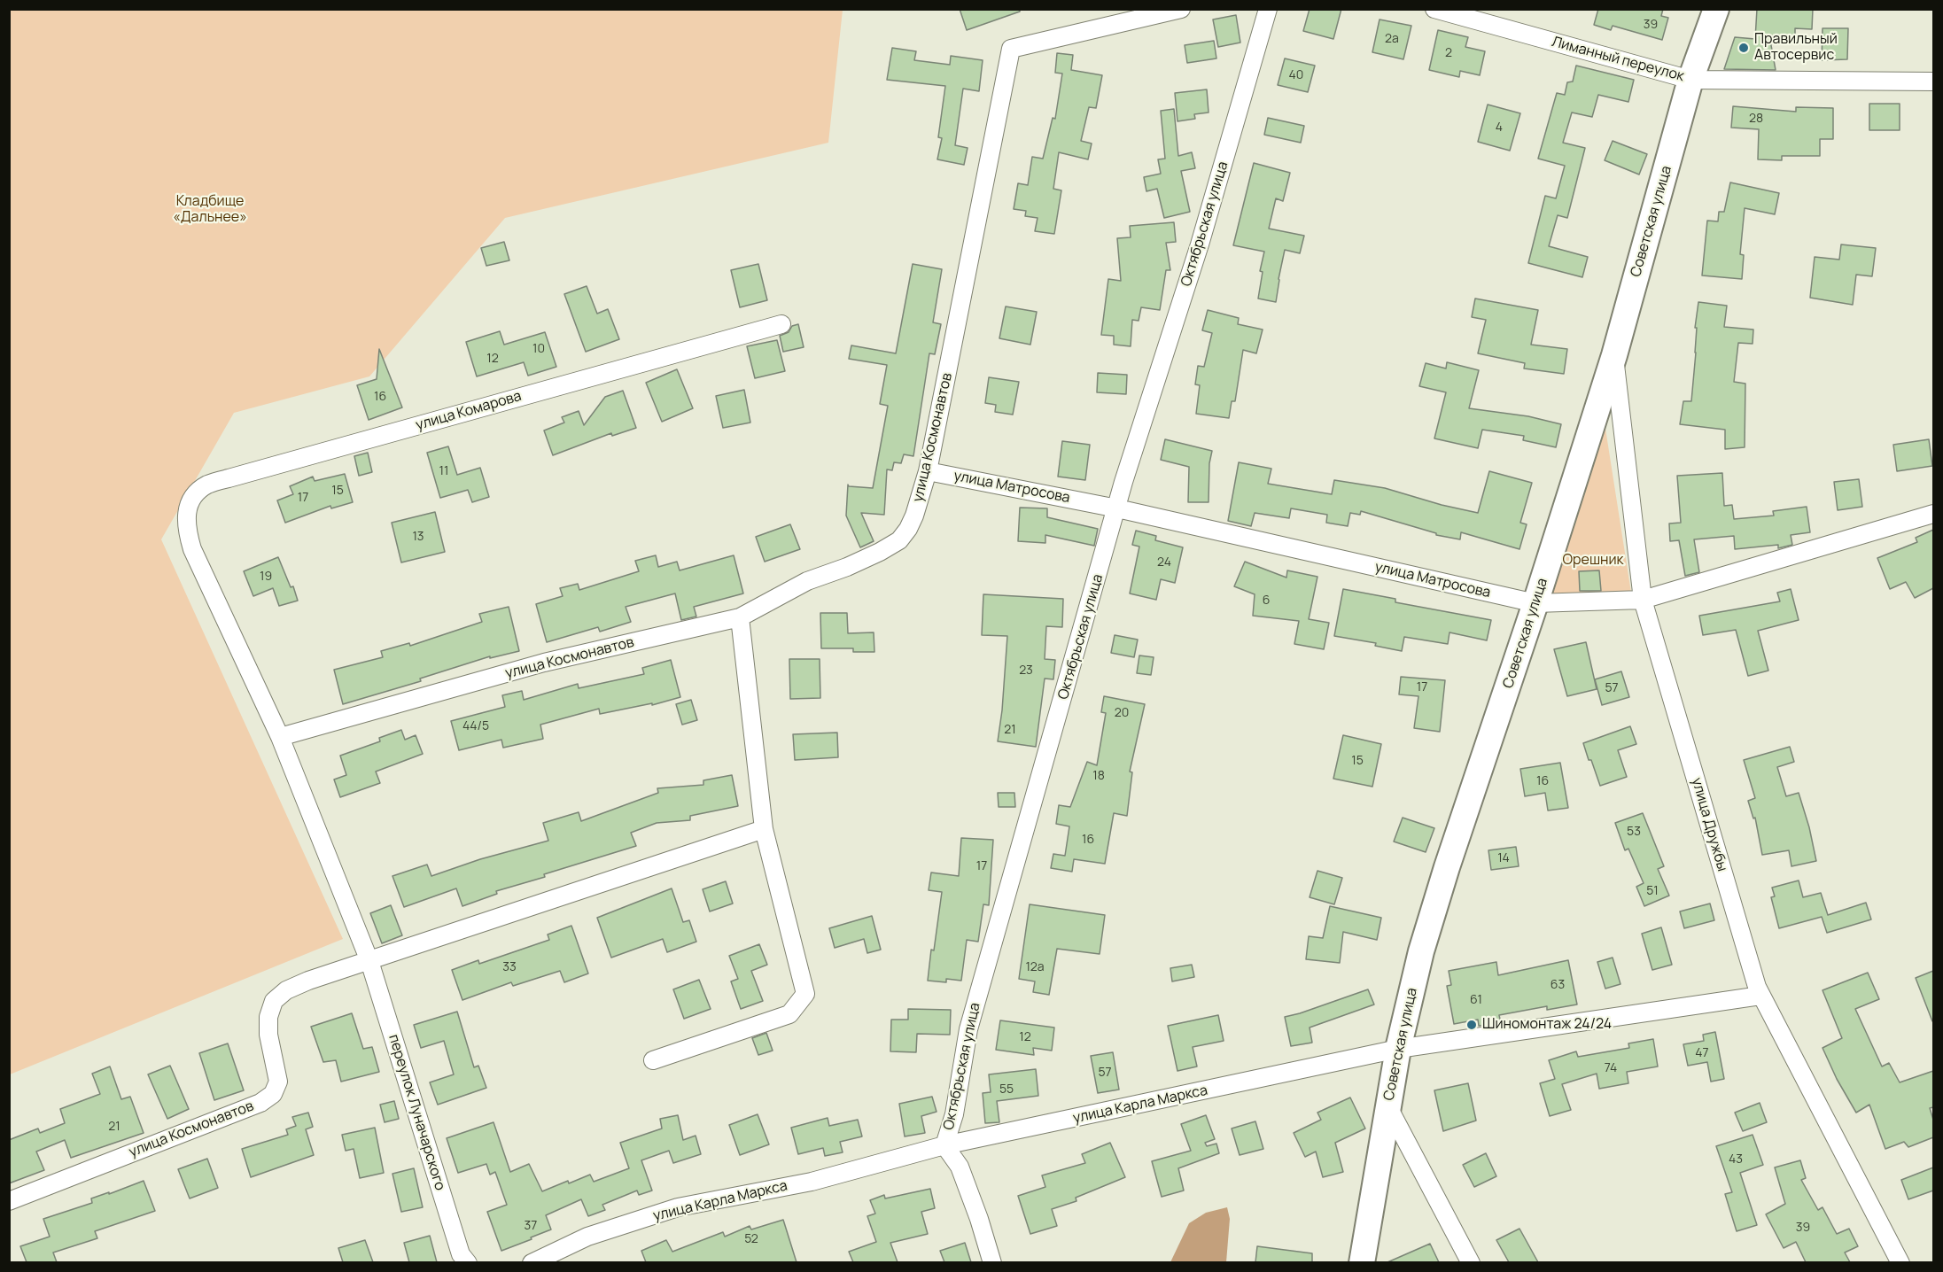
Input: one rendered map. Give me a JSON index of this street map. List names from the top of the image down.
{
  "streets": {
    "street": [
      "Лиманный переулок",
      "Советская улица",
      "Октябрьская улица",
      "улица Комарова",
      "улица Космонавтов",
      "улица Матросова",
      "улица Дружбы",
      "улица Карла Маркса",
      "переулок Луначарского"
    ]
  },
  "crossings": [
    ["Лиманный переулок", "Советская улица"],
    ["Советская улица", "улица Матросова"],
    ["Советская улица", "улица Дружбы"],
    ["Советская улица", "улица Карла Маркса"],
    ["Октябрьская улица", "улица Матросова"],
    ["Октябрьская улица", "улица Карла Маркса"],
    ["улица Комарова", "переулок Луначарского"],
    ["улица Космонавтов", "улица Матросова"],
    ["улица Космонавтов", "переулок Луначарского"],
    ["улица Матросова", "улица Дружбы"],
    ["улица Дружбы", "улица Карла Маркса"]
  ],
  "parks": ["Кладбище «Дальнее»", "Орешник"],
  "places": ["Правильный Автосервис", "Шиномонтаж 24/24"],
  "house_numbers": [
    "39",
    "2а",
    "2",
    "40",
    "28",
    "4",
    "10",
    "12",
    "16",
    "11",
    "15",
    "17",
    "13",
    "24",
    "19",
    "6",
    "23",
    "17",
    "57",
    "20",
    "44/5",
    "21",
    "15",
    "18",
    "16",
    "53",
    "16",
    "14",
    "17",
    "51",
    "33",
    "12а",
    "63",
    "61",
    "12",
    "47",
    "74",
    "57",
    "55",
    "21",
    "43",
    "37",
    "39",
    "52"
  ]
}
